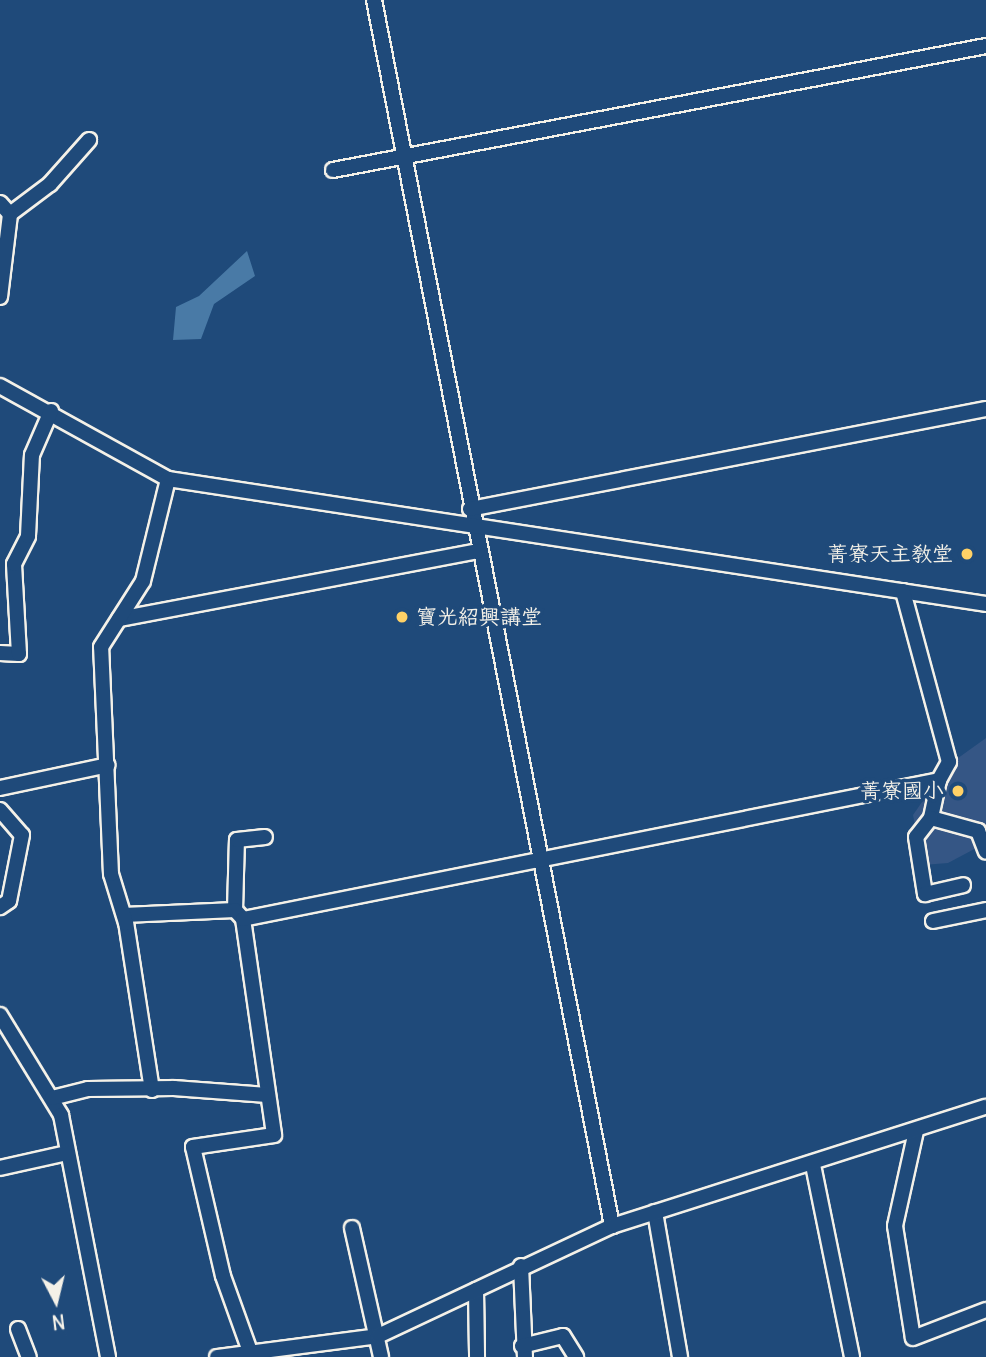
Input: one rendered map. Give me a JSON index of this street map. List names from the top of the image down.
{
  "places": ["菁寮天主教堂", "寶光紹興講堂", "菁寮國小"],
  "north": "bottom"
}
